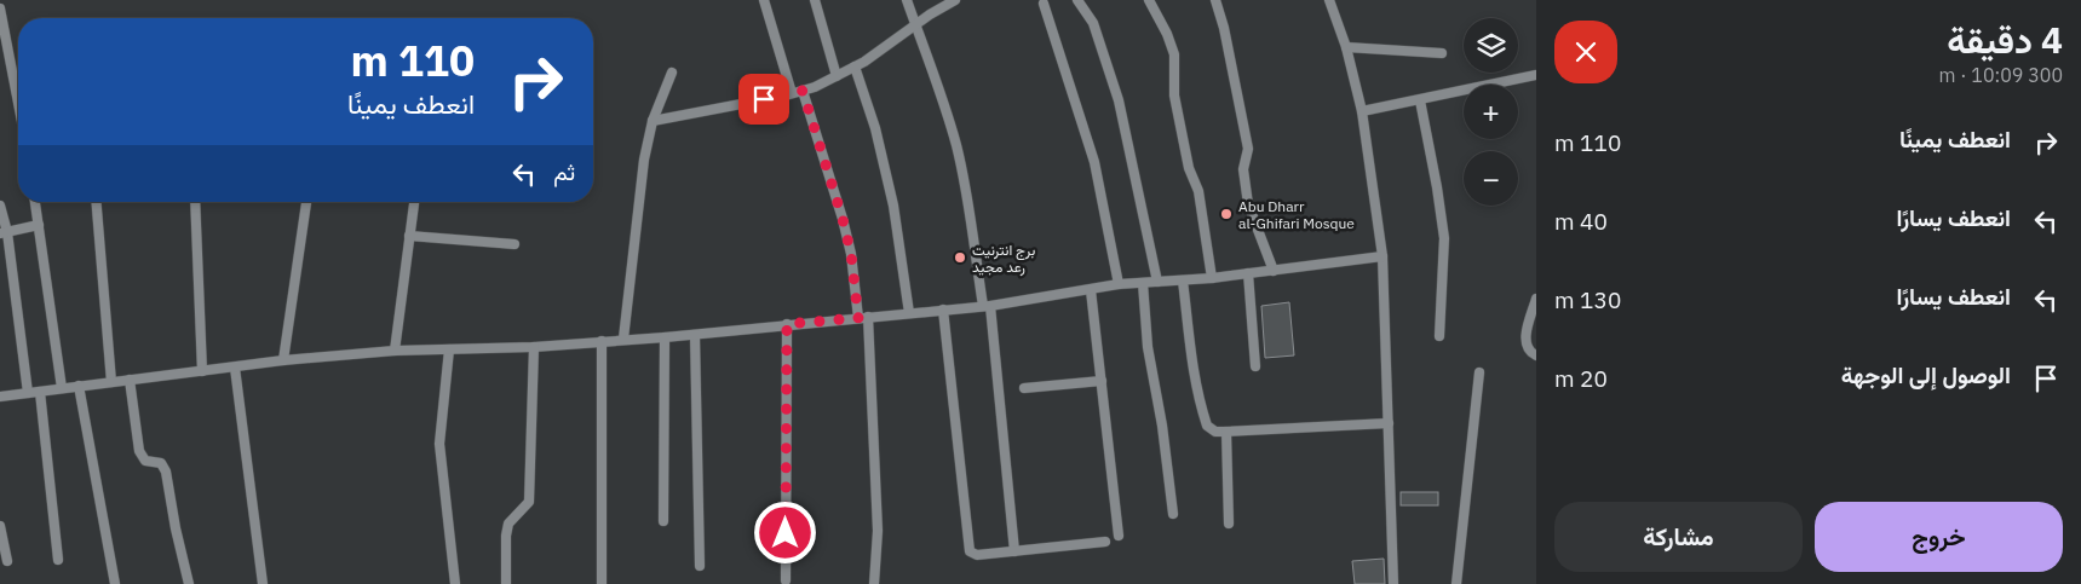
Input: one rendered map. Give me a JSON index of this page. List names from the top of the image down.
{
  "places": ["Abu Dharr al-Ghifari Mosque", "برج انترنيت رعد مجيد"],
  "page": {
    "heading": ["4 دقيقة", "300 m · 10:09"],
    "map_buttons": ["+", "−"],
    "turn": ["110 m", "انعطف يمينًا"],
    "list": [
      {
        "name": "انعطف يمينًا",
        "value": "110 m"
      },
      {
        "name": "انعطف يسارًا",
        "value": "40 m"
      },
      {
        "name": "انعطف يسارًا",
        "value": "130 m"
      },
      {
        "name": "الوصول إلى الوجهة",
        "value": "20 m"
      }
    ],
    "then": "ثم",
    "buttons": ["خروج", "مشاركة"]
  }
}
